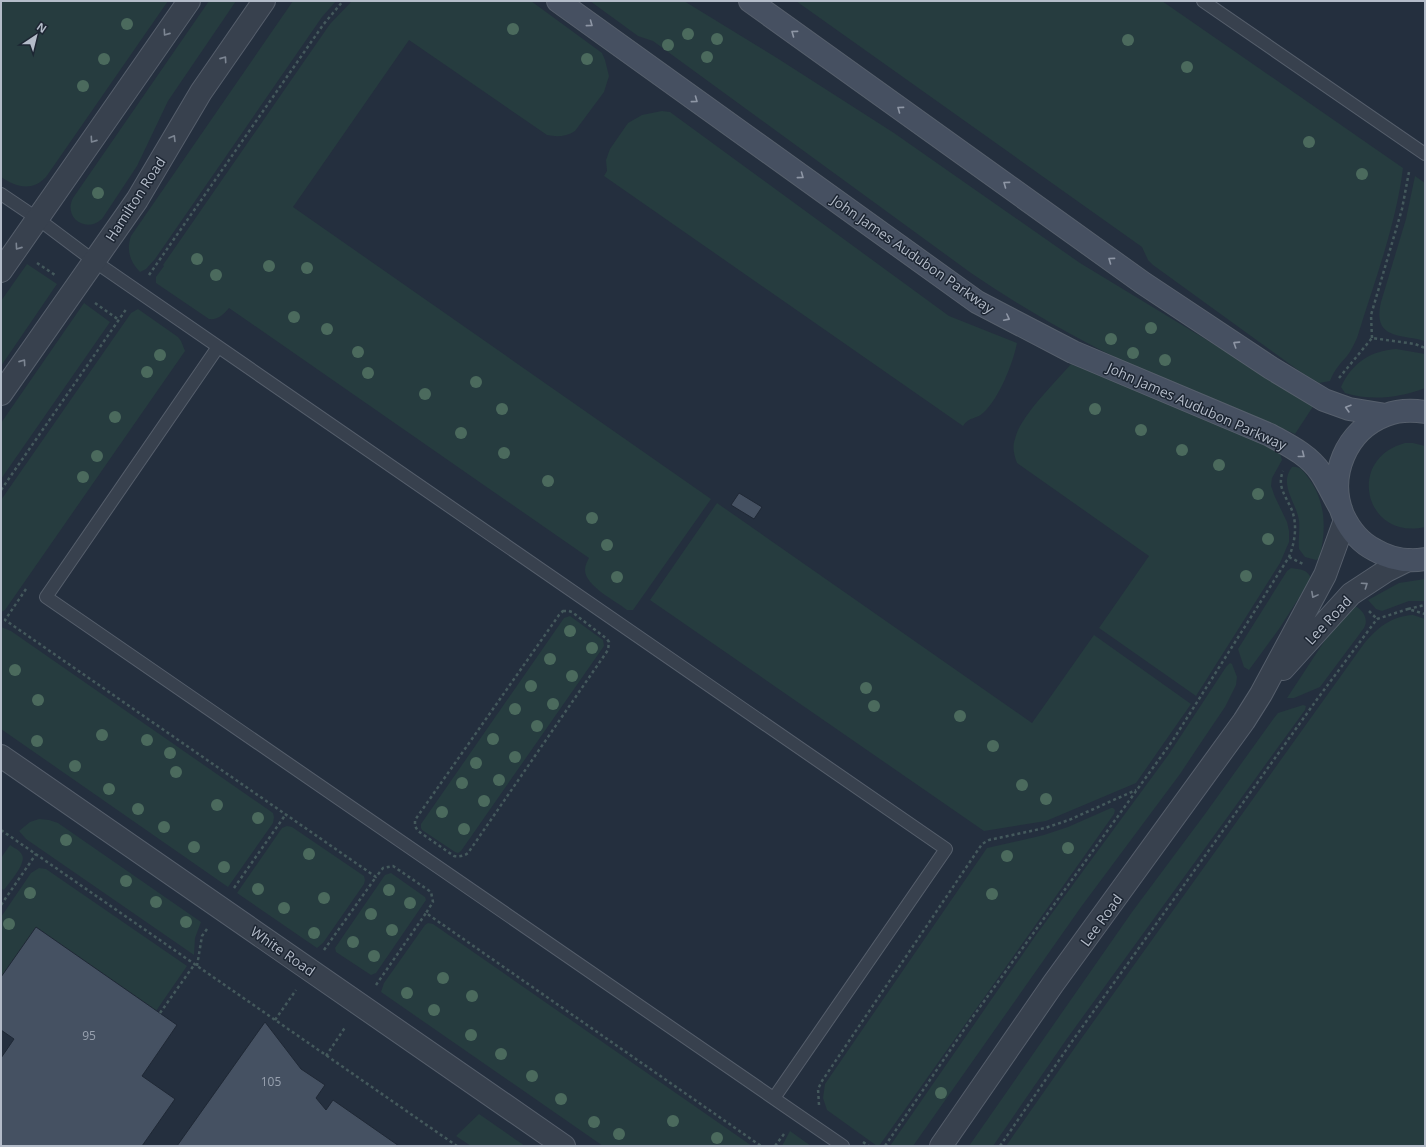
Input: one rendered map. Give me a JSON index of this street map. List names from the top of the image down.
{
  "streets": {
    "main road": ["John James Audubon Parkway"],
    "street": ["Hamilton Road", "Lee Road", "White Road"]
  },
  "crossings": [
    ["John James Audubon Parkway", "Lee Road"]
  ],
  "house_numbers": ["95", "105"],
  "north": "top right"
}
